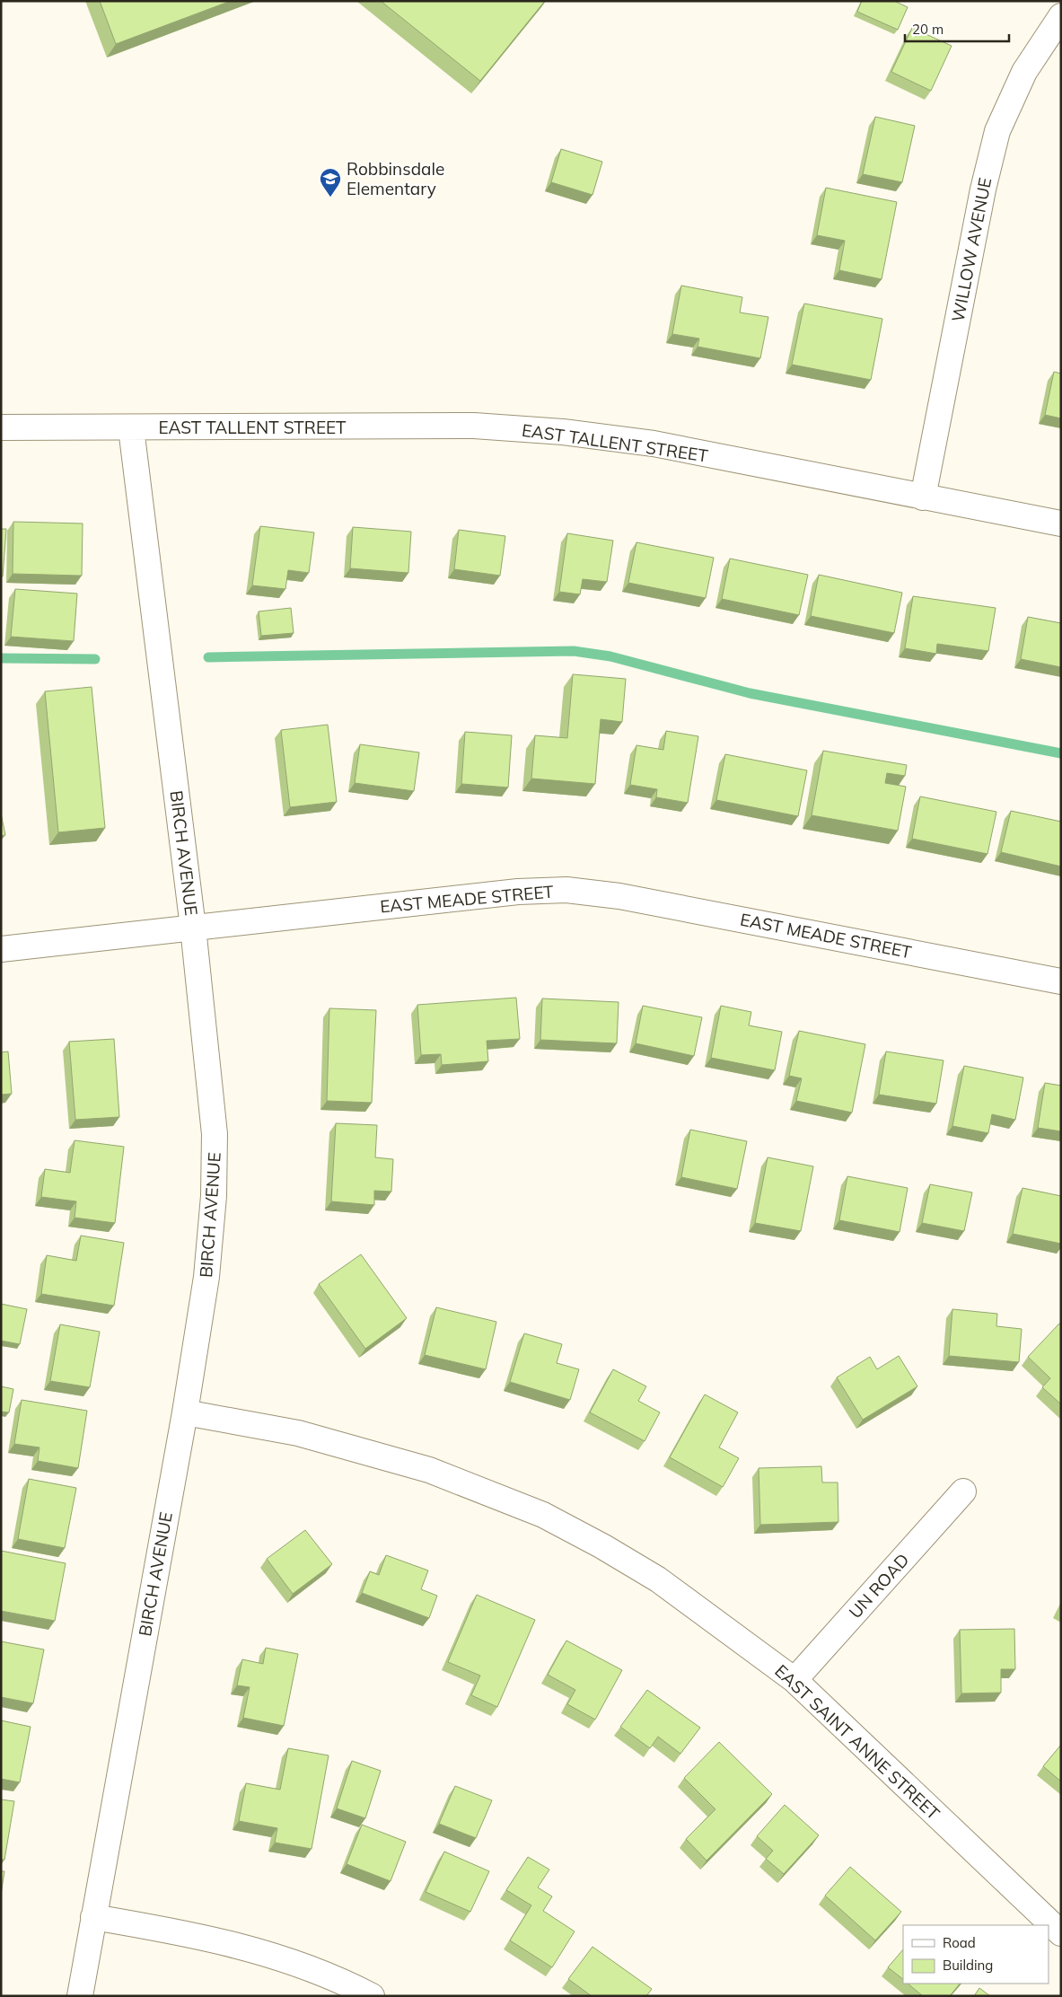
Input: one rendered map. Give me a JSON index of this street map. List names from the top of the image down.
{
  "streets": {
    "street": [
      "WILLOW AVENUE",
      "EAST TALLENT STREET",
      "BIRCH AVENUE",
      "EAST MEADE STREET",
      "UN ROAD",
      "EAST SAINT ANNE STREET"
    ]
  },
  "crossings": [
    ["WILLOW AVENUE", "EAST TALLENT STREET"],
    ["EAST TALLENT STREET", "BIRCH AVENUE"],
    ["BIRCH AVENUE", "EAST MEADE STREET"],
    ["BIRCH AVENUE", "EAST SAINT ANNE STREET"],
    ["UN ROAD", "EAST SAINT ANNE STREET"]
  ],
  "places": {
    "school or university": ["Robbinsdale Elementary"]
  },
  "legend": ["Road", "Building"],
  "scale_bar": "20 m"
}
